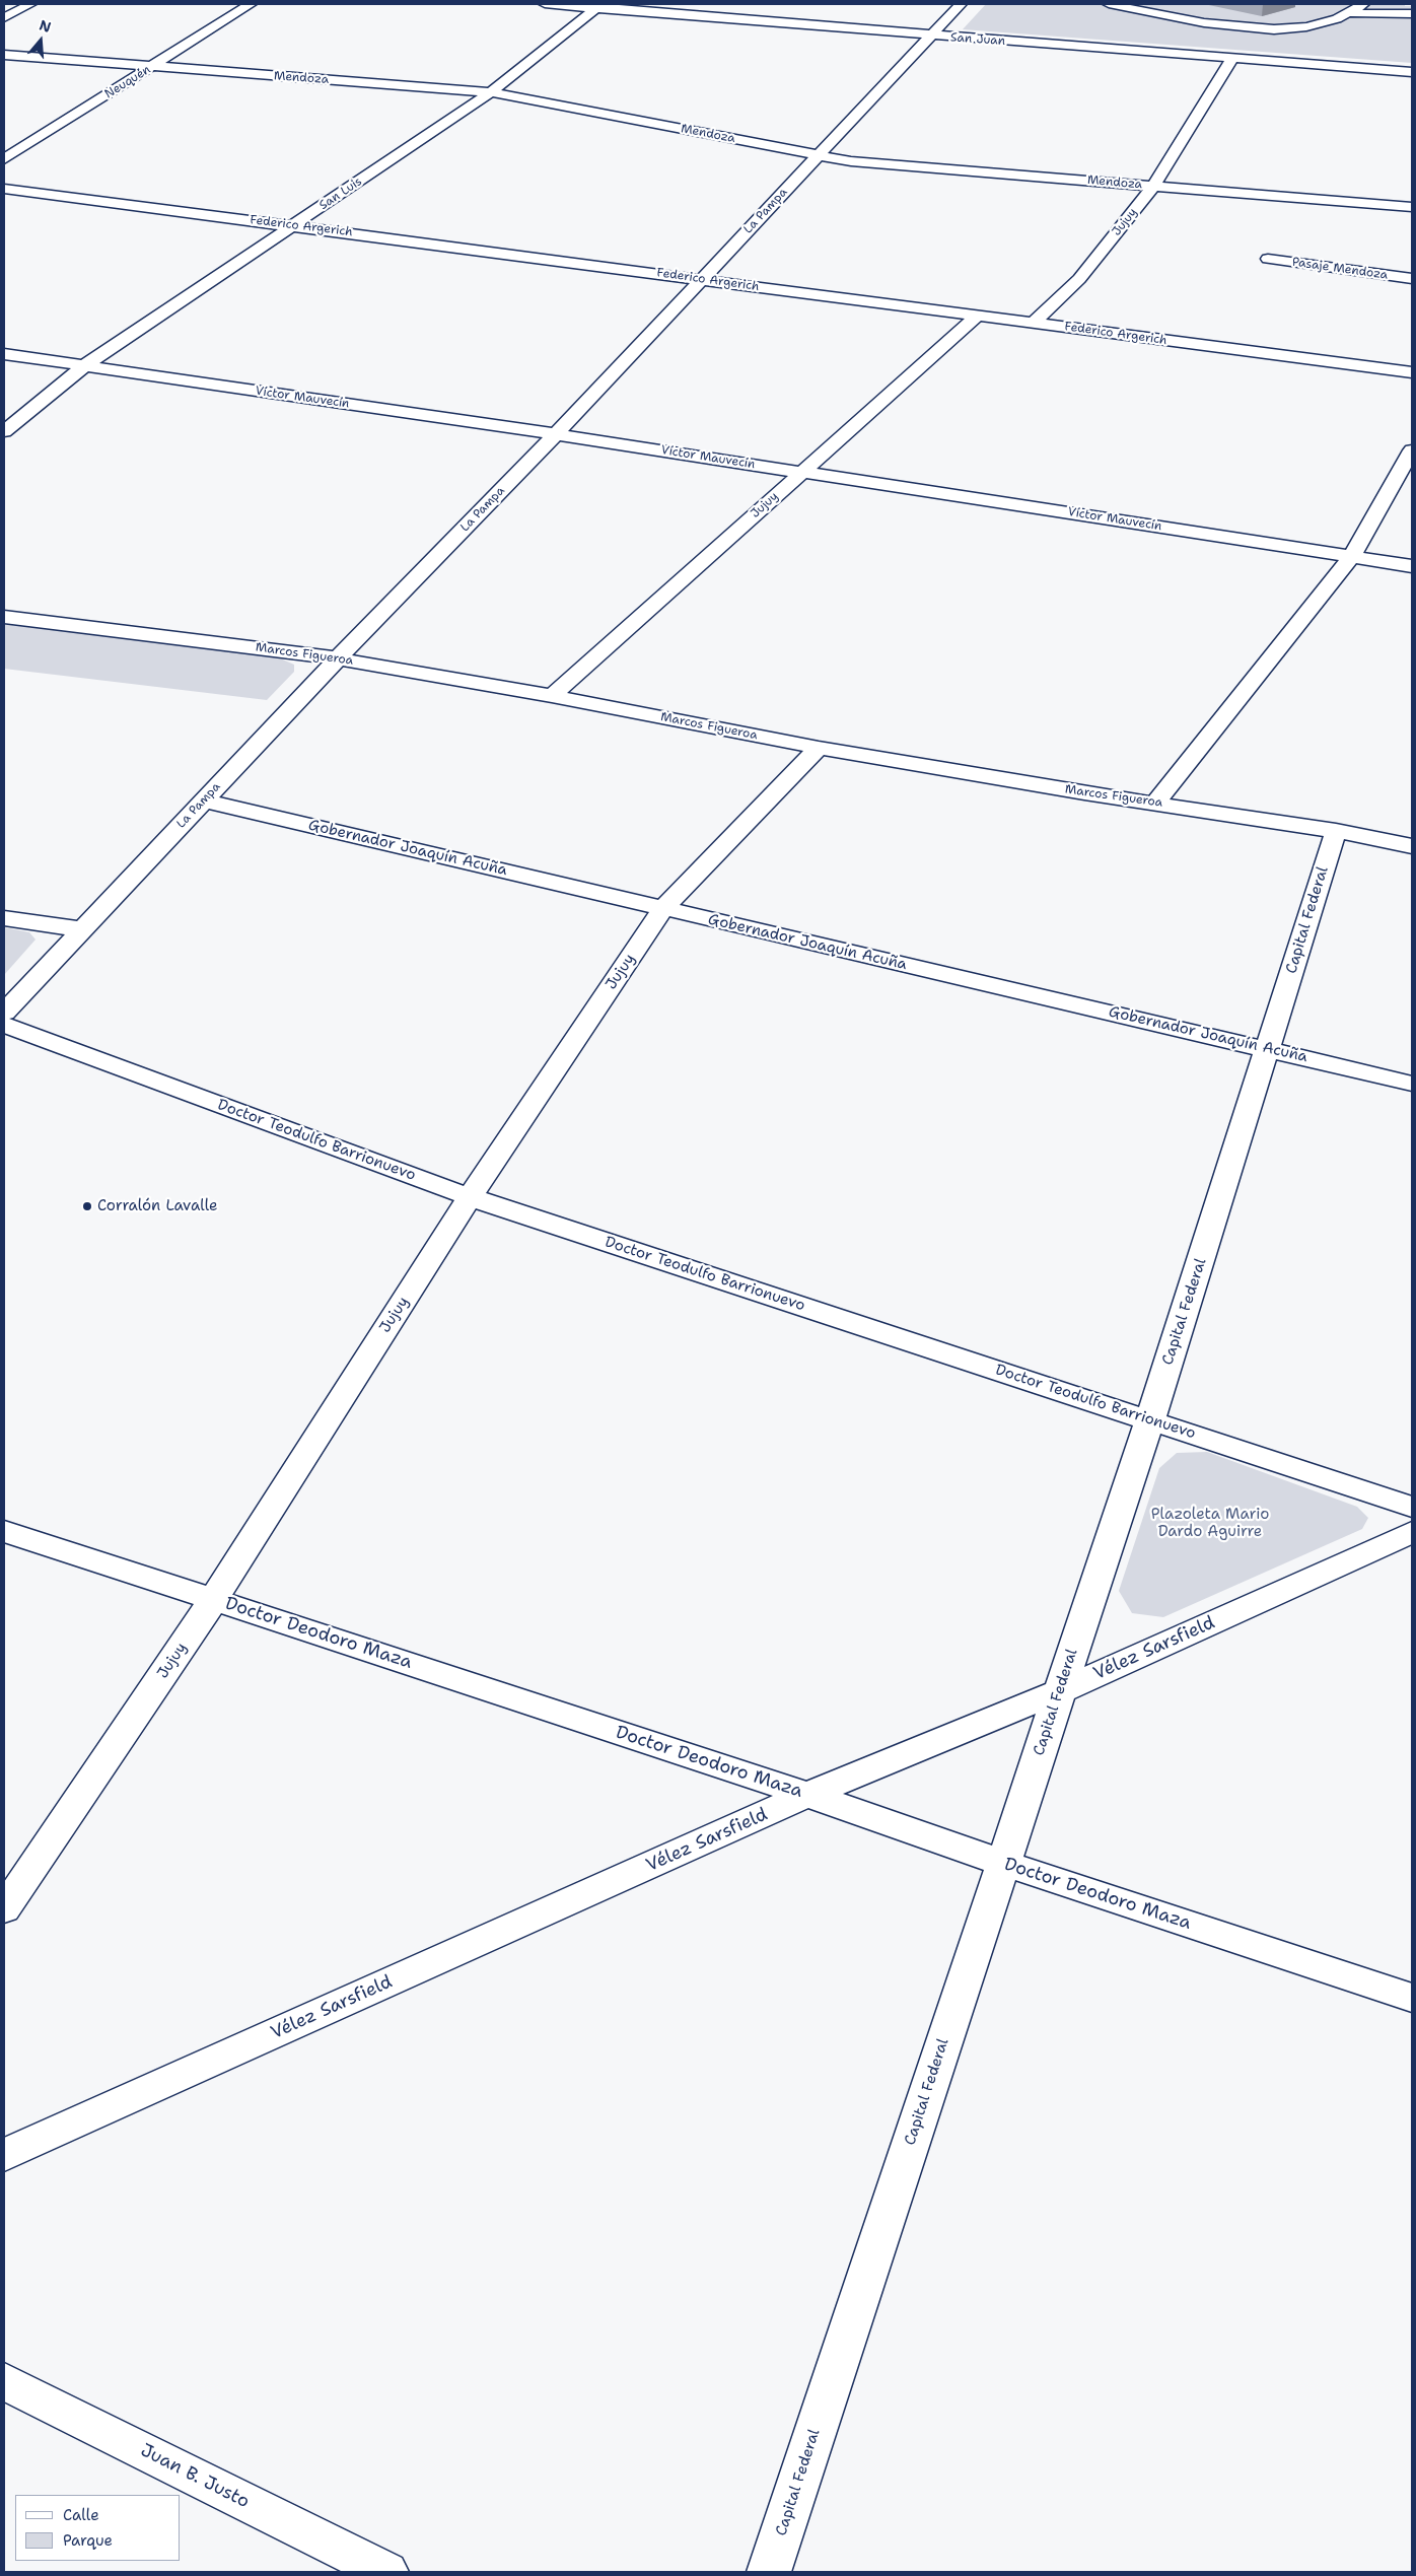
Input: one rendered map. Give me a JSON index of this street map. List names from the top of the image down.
{
  "streets": {
    "street": [
      "San Juan",
      "Mendoza",
      "Neuquén",
      "San Luis",
      "La Pampa",
      "Jujuy",
      "Federico Argerich",
      "Pasaje Mendoza",
      "Víctor Mauvecín",
      "Marcos Figueroa",
      "Gobernador Joaquín Acuña",
      "Capital Federal",
      "Doctor Teodulfo Barrionuevo",
      "Doctor Deodoro Maza",
      "Vélez Sarsfield",
      "Juan B. Justo"
    ]
  },
  "crossings": [
    ["San Juan", "San Luis"],
    ["San Juan", "La Pampa"],
    ["San Juan", "Jujuy"],
    ["Mendoza", "Neuquén"],
    ["Mendoza", "San Luis"],
    ["Mendoza", "La Pampa"],
    ["Mendoza", "Jujuy"],
    ["San Luis", "Federico Argerich"],
    ["San Luis", "Víctor Mauvecín"],
    ["La Pampa", "Federico Argerich"],
    ["La Pampa", "Víctor Mauvecín"],
    ["La Pampa", "Marcos Figueroa"],
    ["La Pampa", "Gobernador Joaquín Acuña"],
    ["Jujuy", "Federico Argerich"],
    ["Jujuy", "Víctor Mauvecín"],
    ["Jujuy", "Marcos Figueroa"],
    ["Jujuy", "Gobernador Joaquín Acuña"],
    ["Jujuy", "Doctor Teodulfo Barrionuevo"],
    ["Jujuy", "Doctor Deodoro Maza"],
    ["Marcos Figueroa", "Capital Federal"],
    ["Gobernador Joaquín Acuña", "Capital Federal"],
    ["Capital Federal", "Doctor Teodulfo Barrionuevo"],
    ["Capital Federal", "Doctor Deodoro Maza"],
    ["Capital Federal", "Vélez Sarsfield"],
    ["Doctor Deodoro Maza", "Vélez Sarsfield"]
  ],
  "parks": ["Plazoleta Mario Dardo Aguirre"],
  "places": ["Corralón Lavalle"],
  "legend": ["Calle", "Parque"],
  "north": "top"
}
